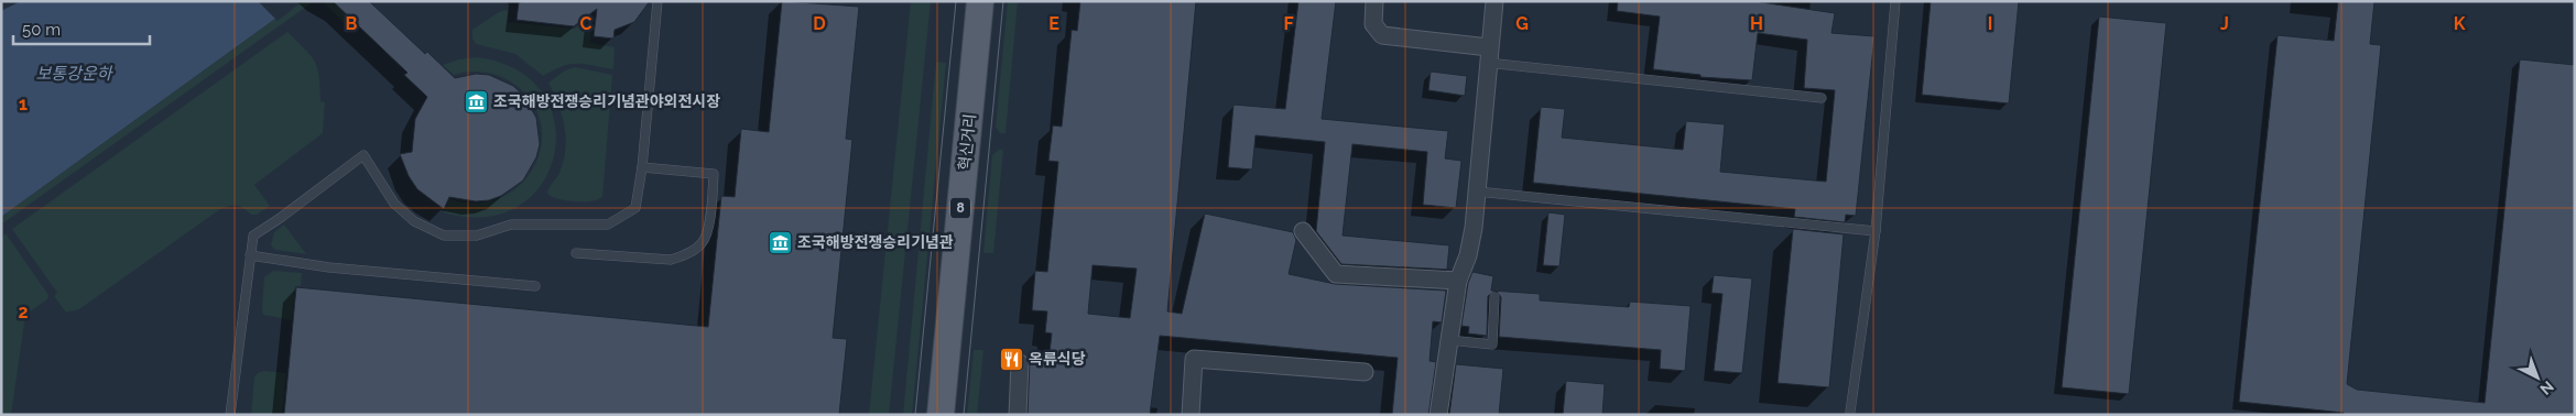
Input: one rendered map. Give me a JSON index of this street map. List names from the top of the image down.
{
  "streets": {
    "main road": ["혁신거리", "8"]
  },
  "water": ["보통강운하"],
  "places": {
    "museum": ["조국해방전쟁승리기념관야외전시장", "조국해방전쟁승리기념관"],
    "restaurant": ["옥류식당"]
  },
  "scale_bar": "50 m",
  "north": "bottom right",
  "grid": {
    "columns": [
      "B",
      "C",
      "D",
      "E",
      "F",
      "G",
      "H",
      "I",
      "J",
      "K"
    ],
    "rows": ["1", "2"]
  }
}
